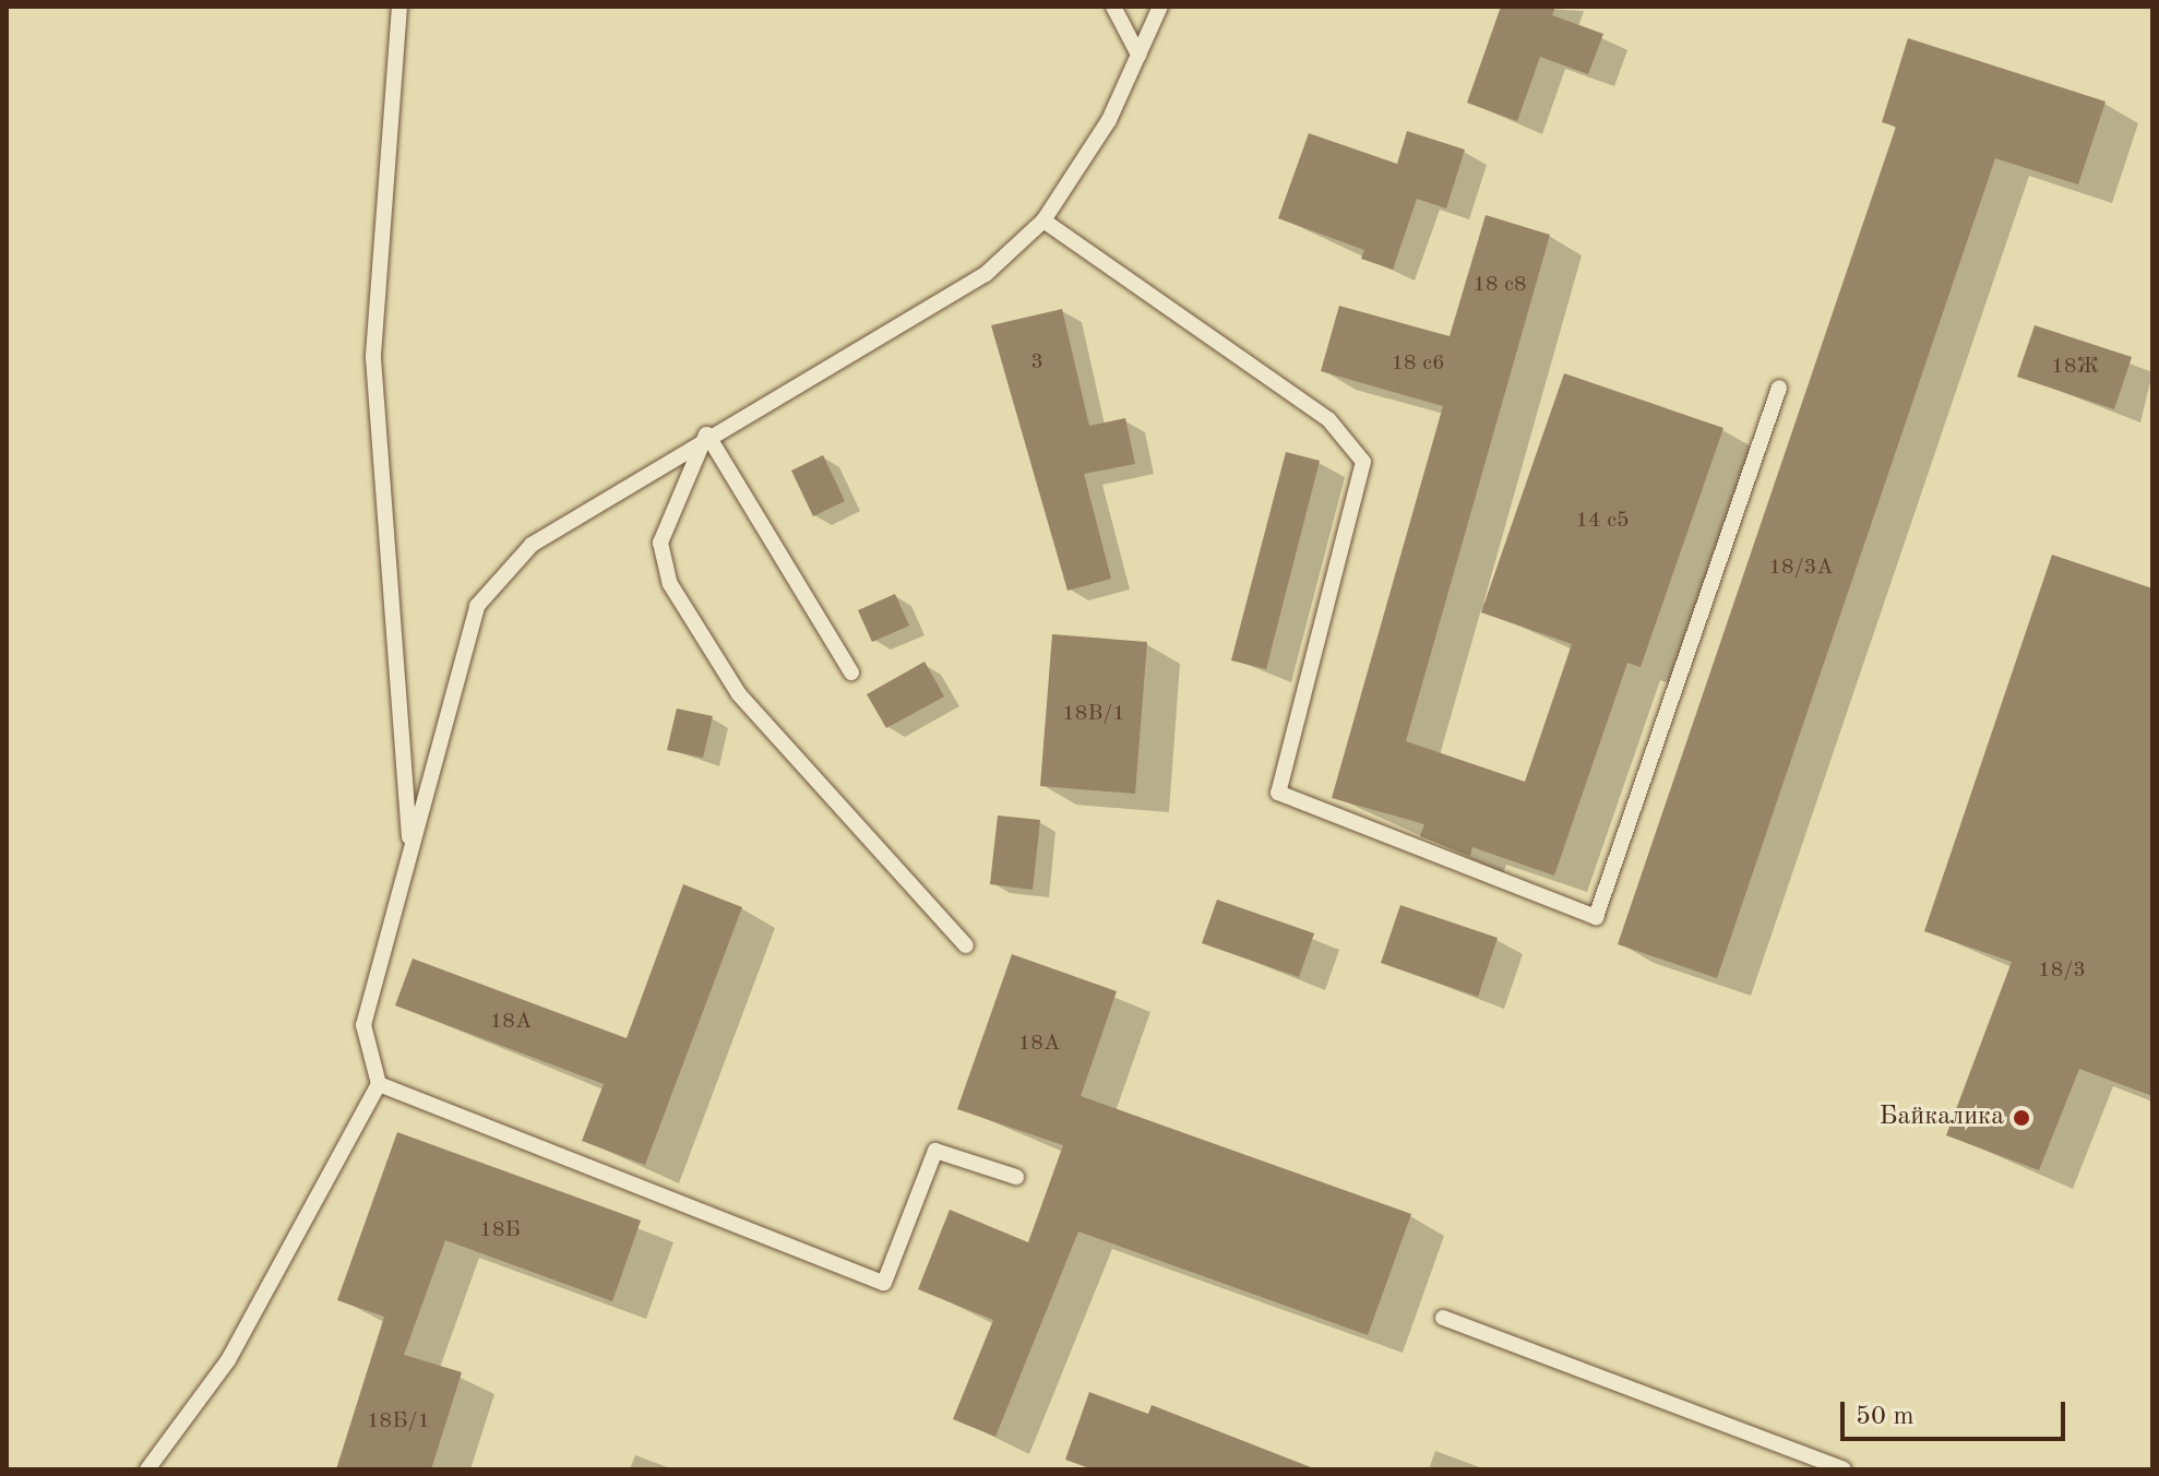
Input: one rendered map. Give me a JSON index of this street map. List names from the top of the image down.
{
  "places": ["Байкалика"],
  "house_numbers": [
    "18 с8",
    "3",
    "18 с6",
    "18Ж",
    "14 с5",
    "18/3А",
    "18В/1",
    "18/3",
    "18А",
    "18А",
    "18Б",
    "18Б/1"
  ],
  "scale_bar": "50 m"
}
